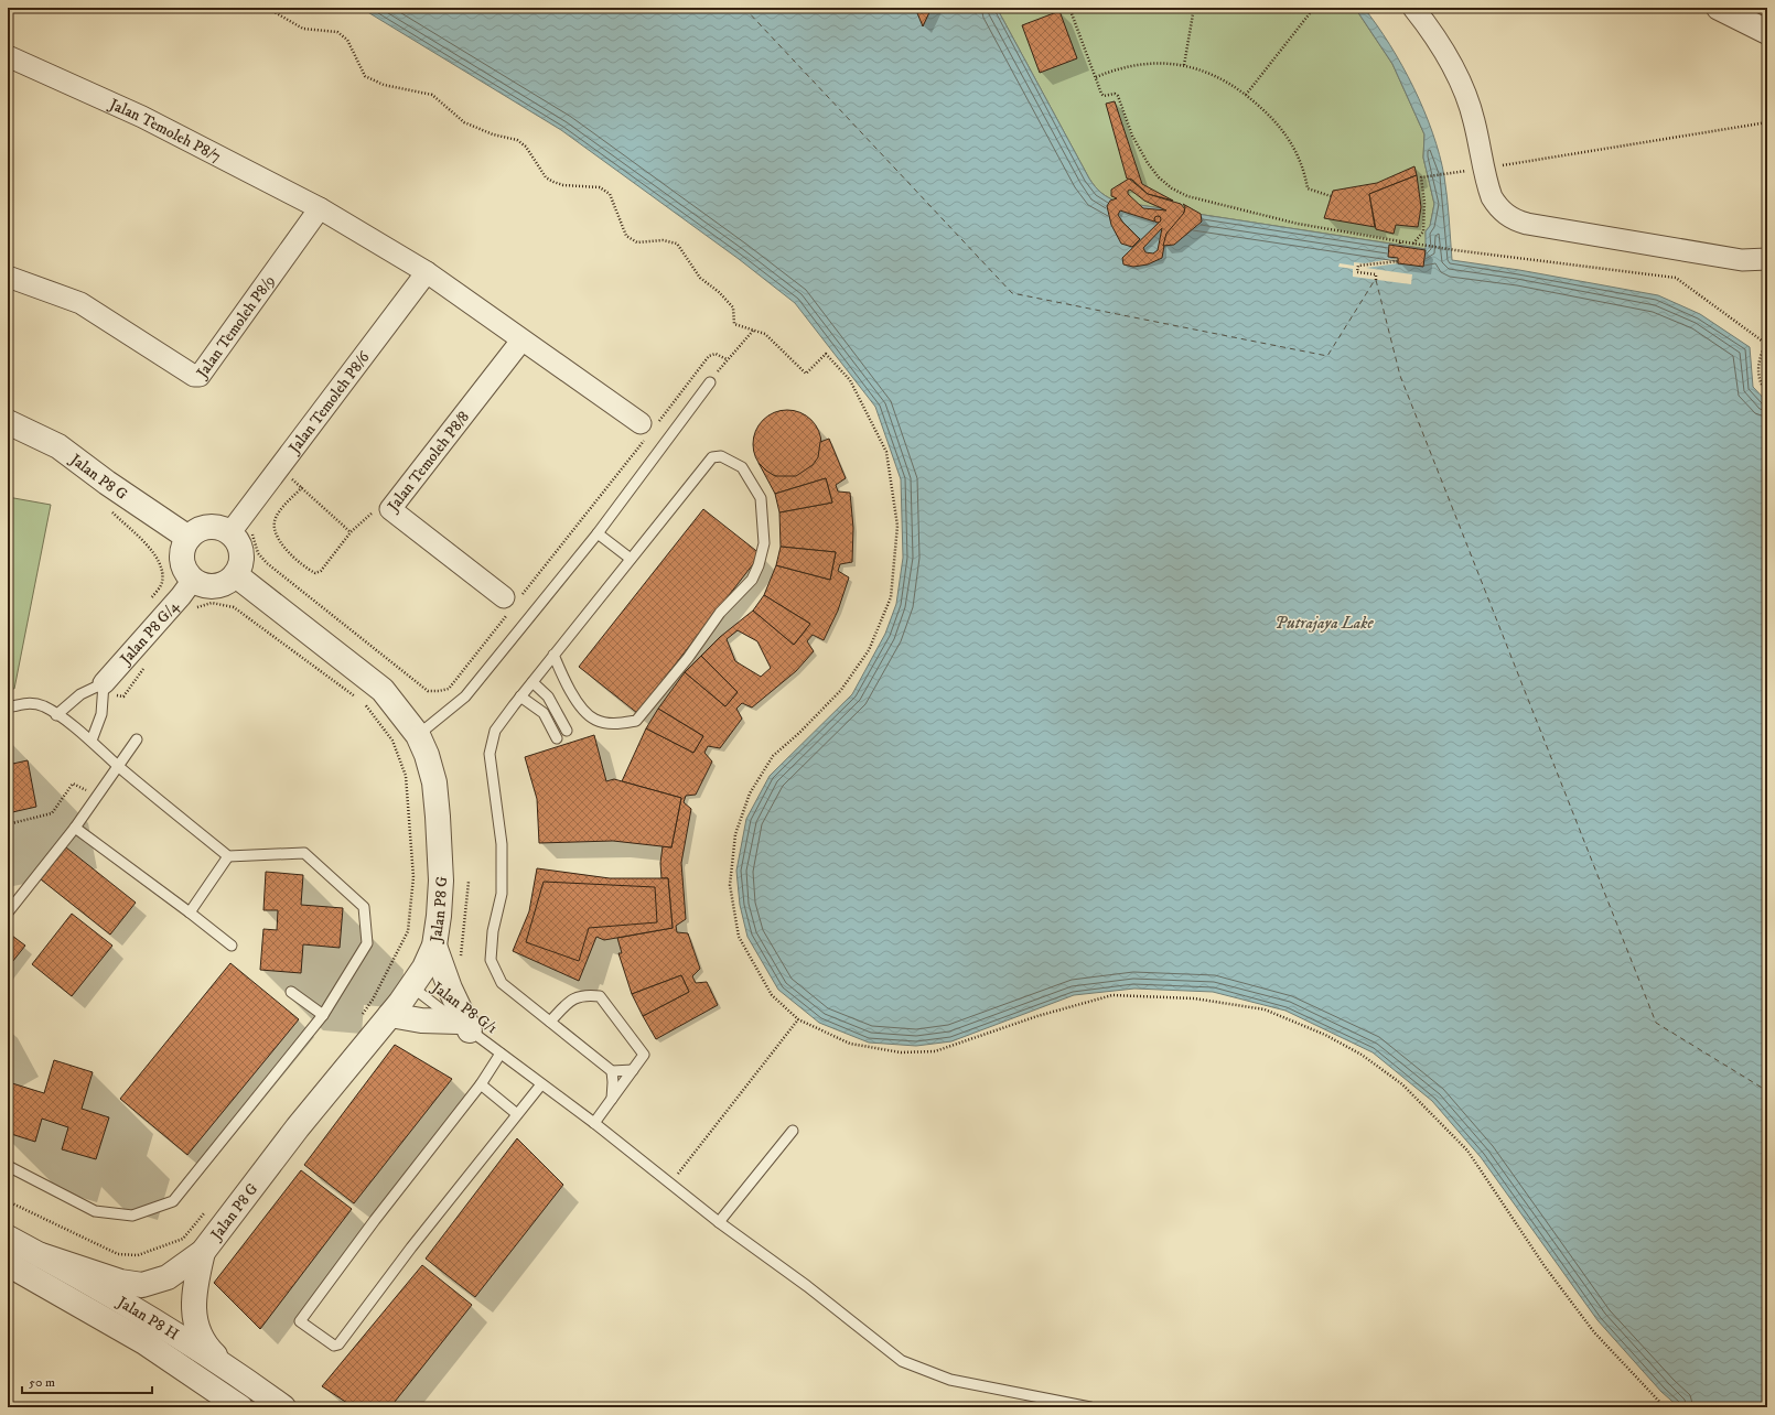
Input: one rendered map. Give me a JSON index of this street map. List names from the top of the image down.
{
  "streets": {
    "street": [
      "Jalan Temoleh P8/7",
      "Jalan Temoleh P8/9",
      "Jalan Temoleh P8/6",
      "Jalan Temoleh P8/8",
      "Jalan P8 G",
      "Jalan P8 G/4",
      "Jalan P8 H"
    ],
    "lane": ["Jalan P8 G/1"]
  },
  "crossings": [
    ["Jalan Temoleh P8/7", "Jalan Temoleh P8/9"],
    ["Jalan Temoleh P8/7", "Jalan Temoleh P8/6"],
    ["Jalan Temoleh P8/7", "Jalan Temoleh P8/8"],
    ["Jalan Temoleh P8/6", "Jalan P8 G"],
    ["Jalan Temoleh P8/6", "Jalan P8 G/4"],
    ["Jalan P8 G", "Jalan P8 G/4"],
    ["Jalan P8 G", "Jalan P8 G/1"],
    ["Jalan P8 G", "Jalan P8 H"]
  ],
  "water": ["Putrajaya Lake"],
  "scale_bar": "50 m"
}
